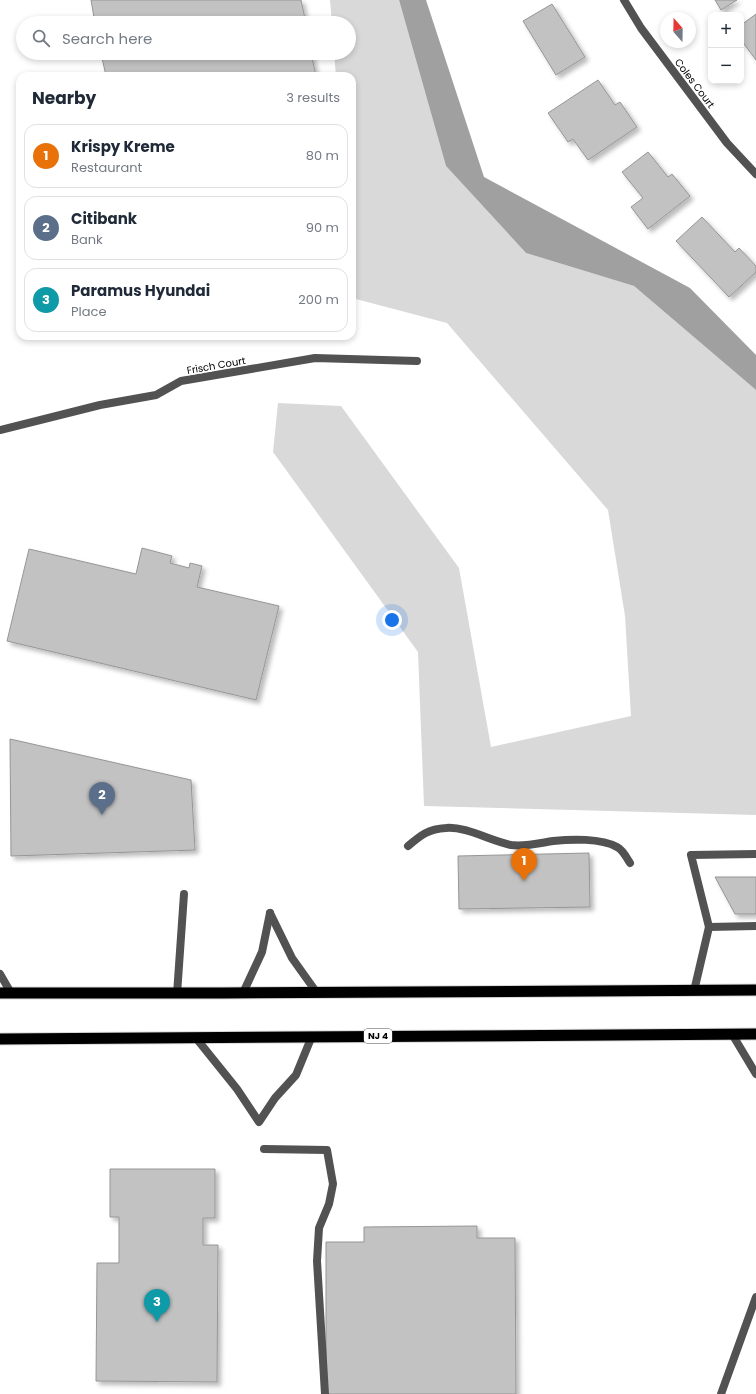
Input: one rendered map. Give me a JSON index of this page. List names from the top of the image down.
{
  "streets": {
    "highway": ["NJ 4"],
    "street": ["Coles Court", "Frisch Court"]
  },
  "north": "top",
  "page": {
    "map_buttons": ["+", "−"],
    "search": "Search here",
    "heading": ["Nearby", "3 results"],
    "list": [
      {
        "mark": "1",
        "name": "Krispy Kreme",
        "note": "Restaurant",
        "value": "80 m"
      },
      {
        "mark": "2",
        "name": "Citibank",
        "note": "Bank",
        "value": "90 m"
      },
      {
        "mark": "3",
        "name": "Paramus Hyundai",
        "note": "Place",
        "value": "200 m"
      }
    ],
    "pins": ["2", "1", "3"]
  }
}
